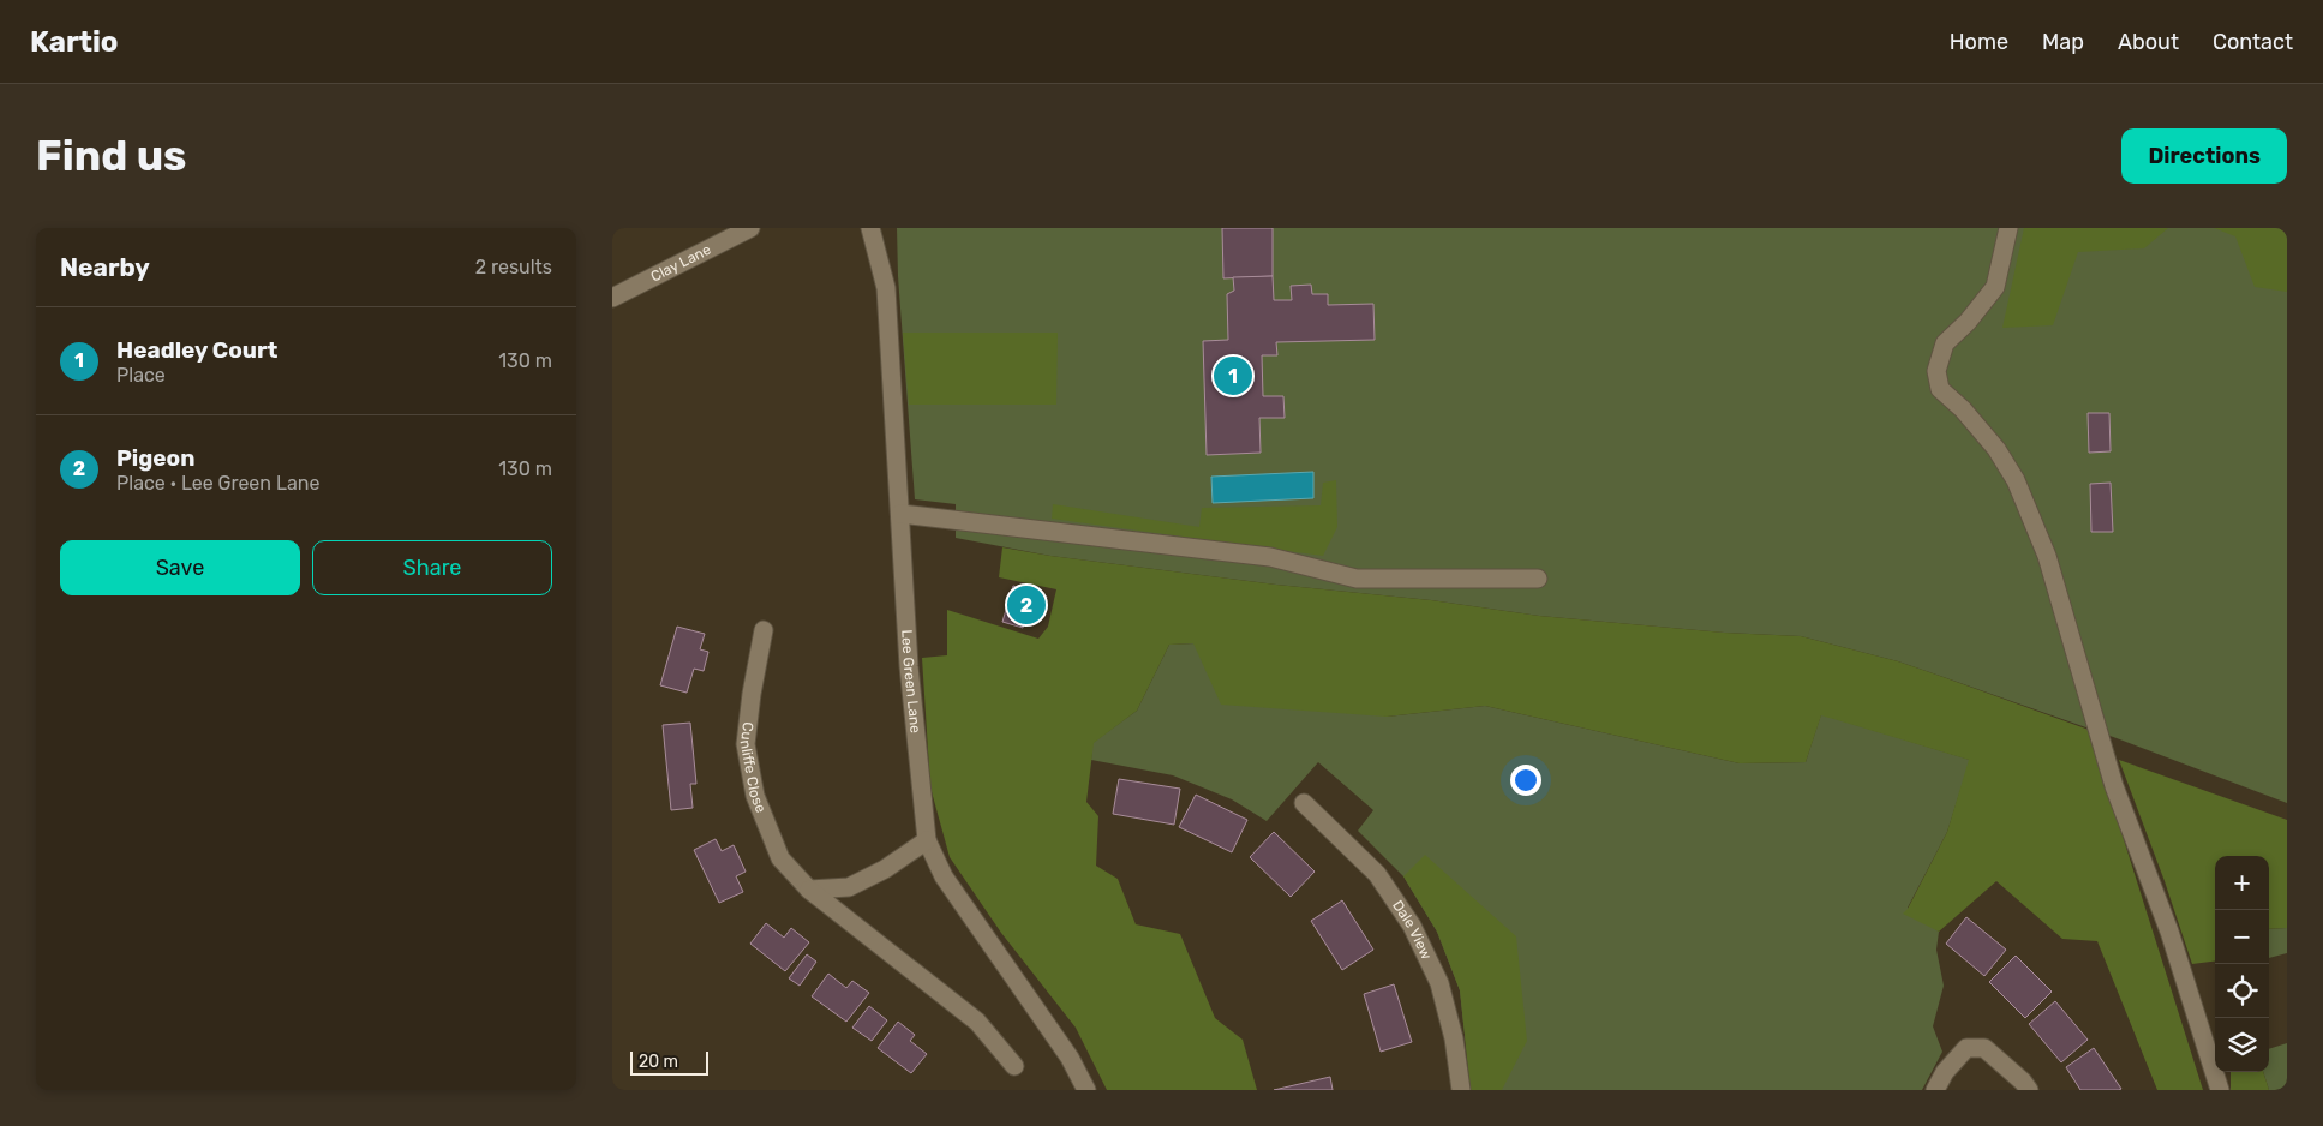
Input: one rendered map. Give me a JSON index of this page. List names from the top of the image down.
{
  "streets": {
    "street": [
      "Clay Lane",
      "Lee Green Lane",
      "Cunliffe Close",
      "Dale View"
    ]
  },
  "scale_bar": "20 m",
  "page": {
    "header": "Kartio",
    "nav": [
      "Home",
      "Map",
      "About",
      "Contact"
    ],
    "buttons": [
      "Directions",
      ["Save", "Share"]
    ],
    "title": "Find us",
    "heading": ["Nearby", "2 results"],
    "list": [
      {
        "mark": "1",
        "name": "Headley Court",
        "note": "Place",
        "value": "130 m"
      },
      {
        "mark": "2",
        "name": "Pigeon",
        "note": "Place · Lee Green Lane",
        "value": "130 m"
      }
    ],
    "pins": ["1", "2"],
    "map_buttons": ["+", "−"],
    "scale": "20 m"
  }
}
